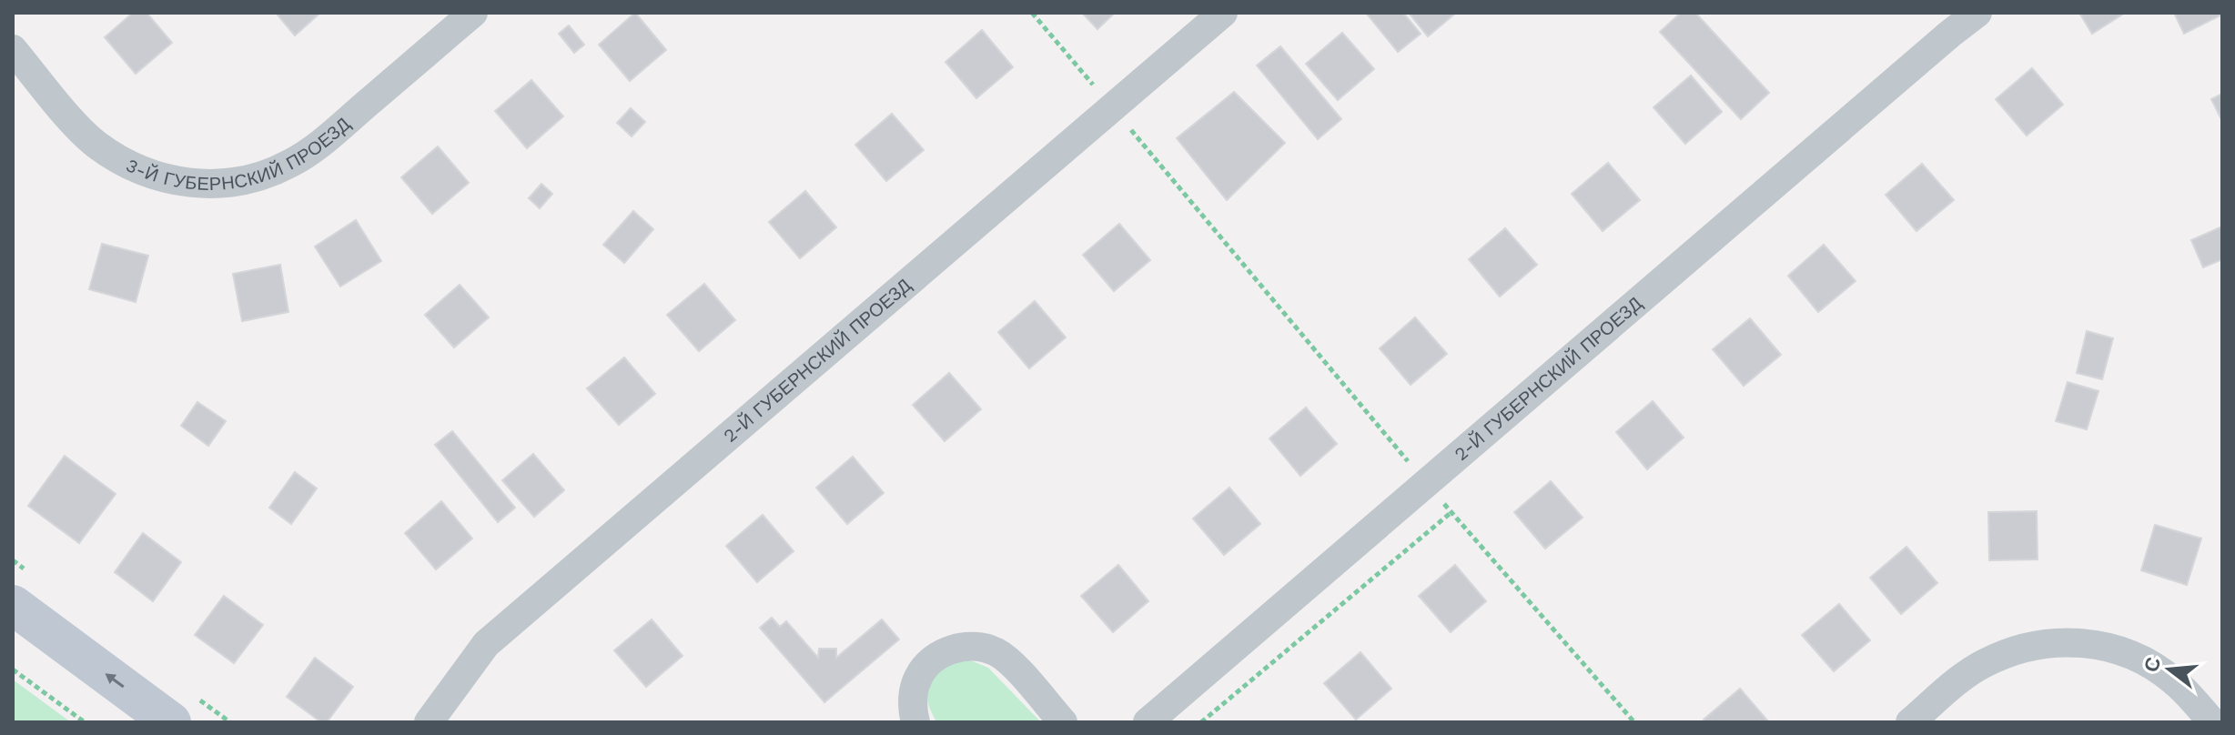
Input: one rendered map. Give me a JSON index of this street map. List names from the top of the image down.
{
  "streets": {
    "street": ["3-Й ГУБЕРНСКИЙ ПРОЕЗД", "2-Й ГУБЕРНСКИЙ ПРОЕЗД"]
  },
  "north": "left"
}
